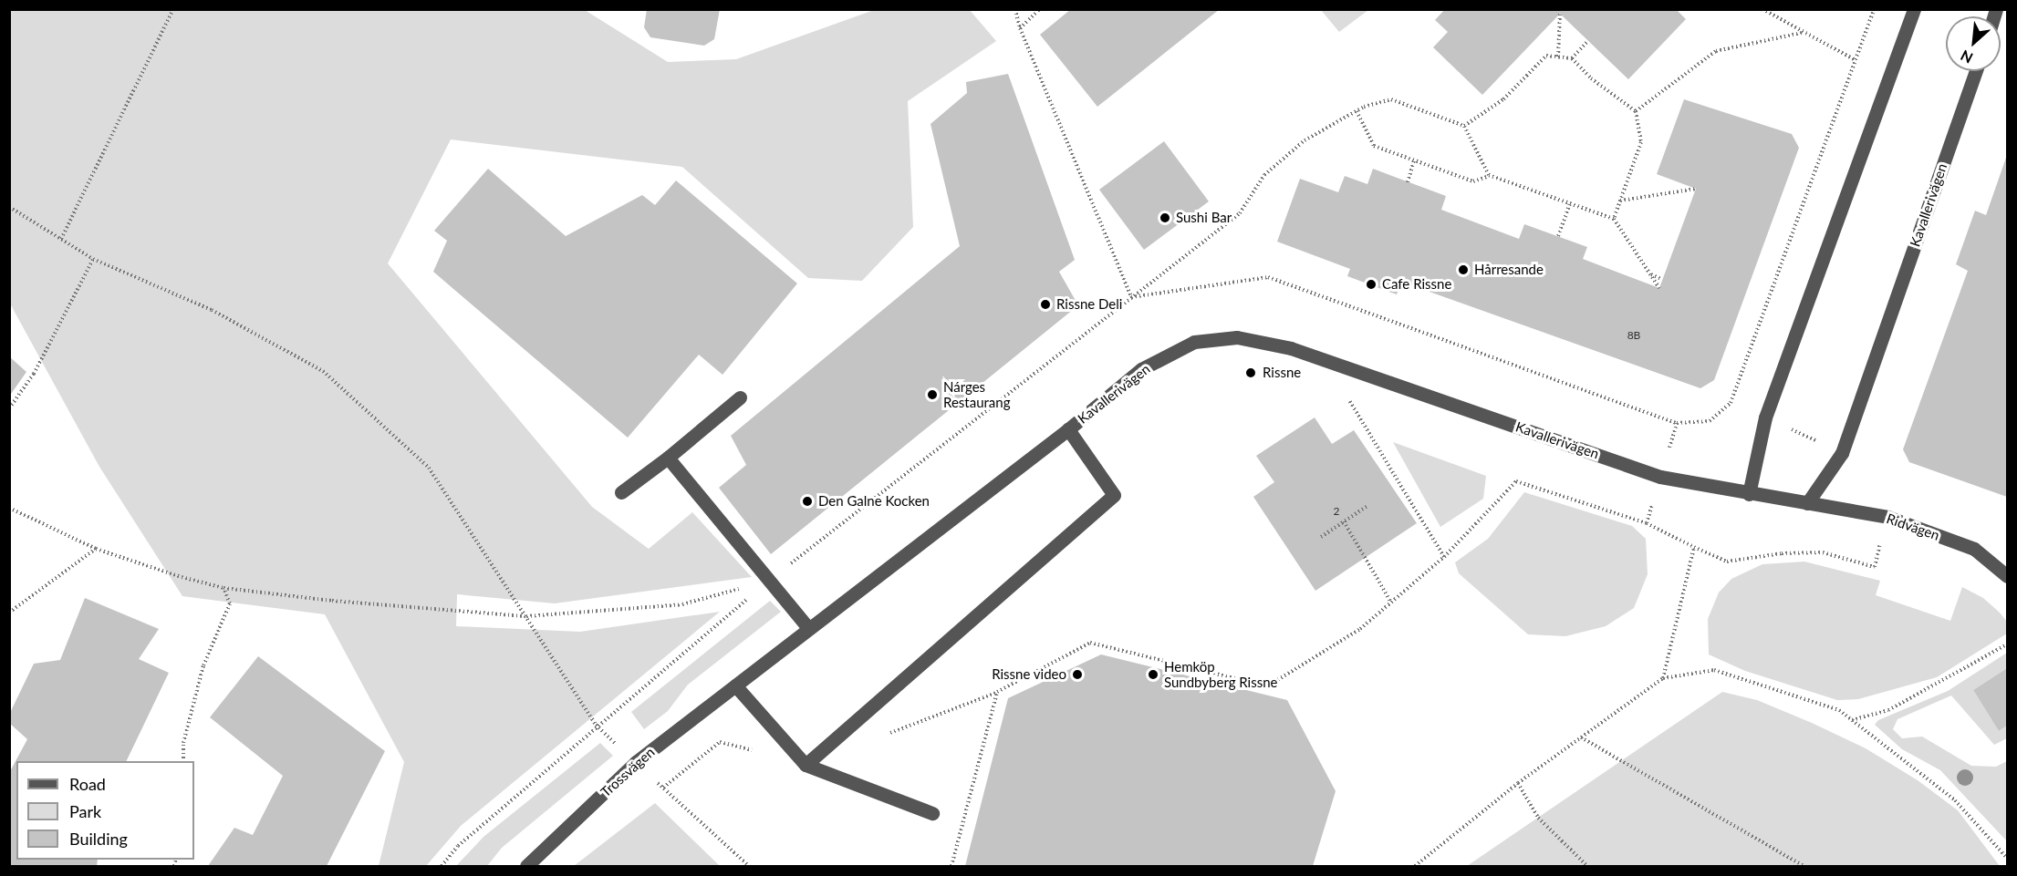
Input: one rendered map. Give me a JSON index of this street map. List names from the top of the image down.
{
  "streets": {
    "street": ["Kavallerivägen", "Ridvägen", "Trossvägen"]
  },
  "crossings": [
    ["Kavallerivägen", "Ridvägen"],
    ["Kavallerivägen", "Trossvägen"]
  ],
  "places": [
    "Sushi Bar",
    "Hårresande",
    "Cafe Rissne",
    "Rissne Deli",
    "Rissne",
    "Nárges Restaurang",
    "Den Galne Kocken",
    "Rissne video",
    "Hemköp Sundbyberg Rissne"
  ],
  "house_numbers": ["8B", "2"],
  "legend": ["Road", "Park", "Building"],
  "north": "bottom left"
}
